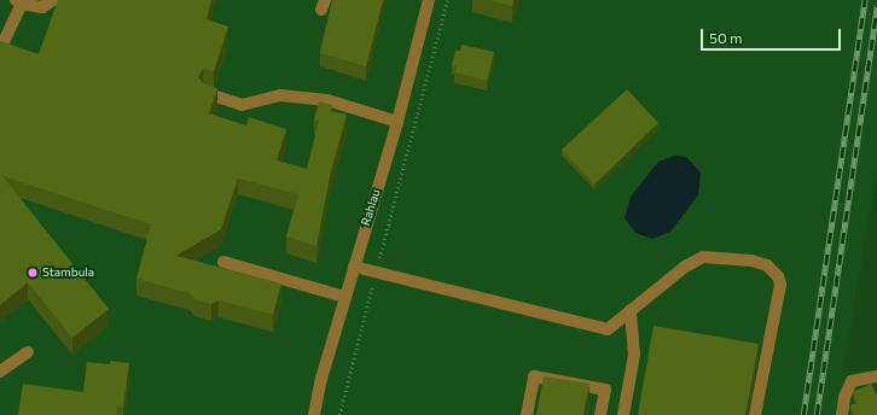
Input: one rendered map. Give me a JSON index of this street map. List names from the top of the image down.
{
  "streets": {
    "street": ["Rahlau"]
  },
  "places": ["Stambula"],
  "scale_bar": "50 m"
}
